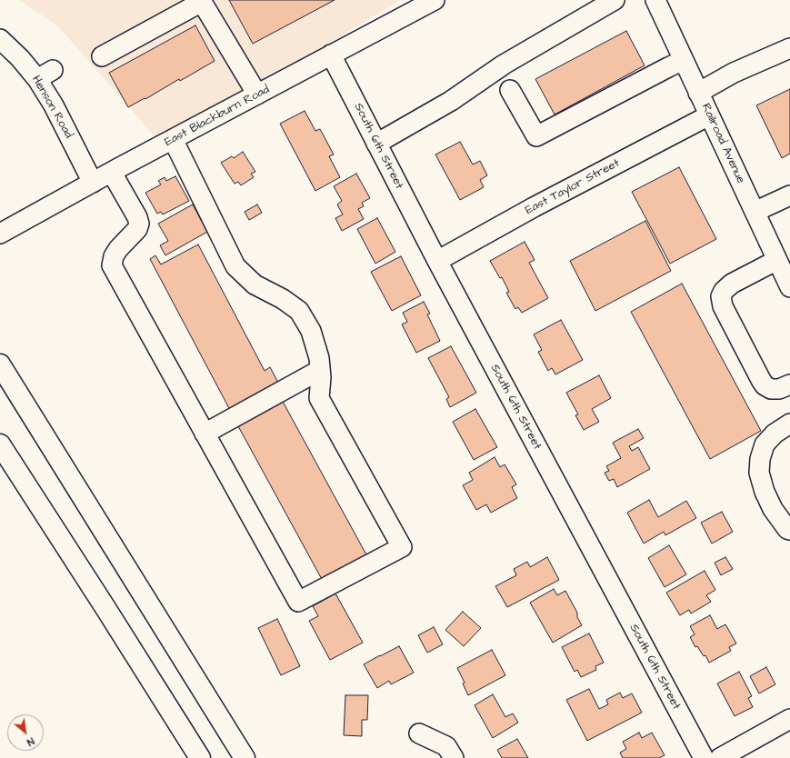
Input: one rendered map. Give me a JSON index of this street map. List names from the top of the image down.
{
  "streets": {
    "street": [
      "Henson Road",
      "East Blackburn Road",
      "Railroad Avenue",
      "South 6th Street",
      "East Taylor Street"
    ]
  },
  "crossings": [
    ["Henson Road", "East Blackburn Road"],
    ["East Blackburn Road", "South 6th Street"],
    ["Railroad Avenue", "East Taylor Street"],
    ["South 6th Street", "East Taylor Street"]
  ],
  "north": "bottom right"
}
